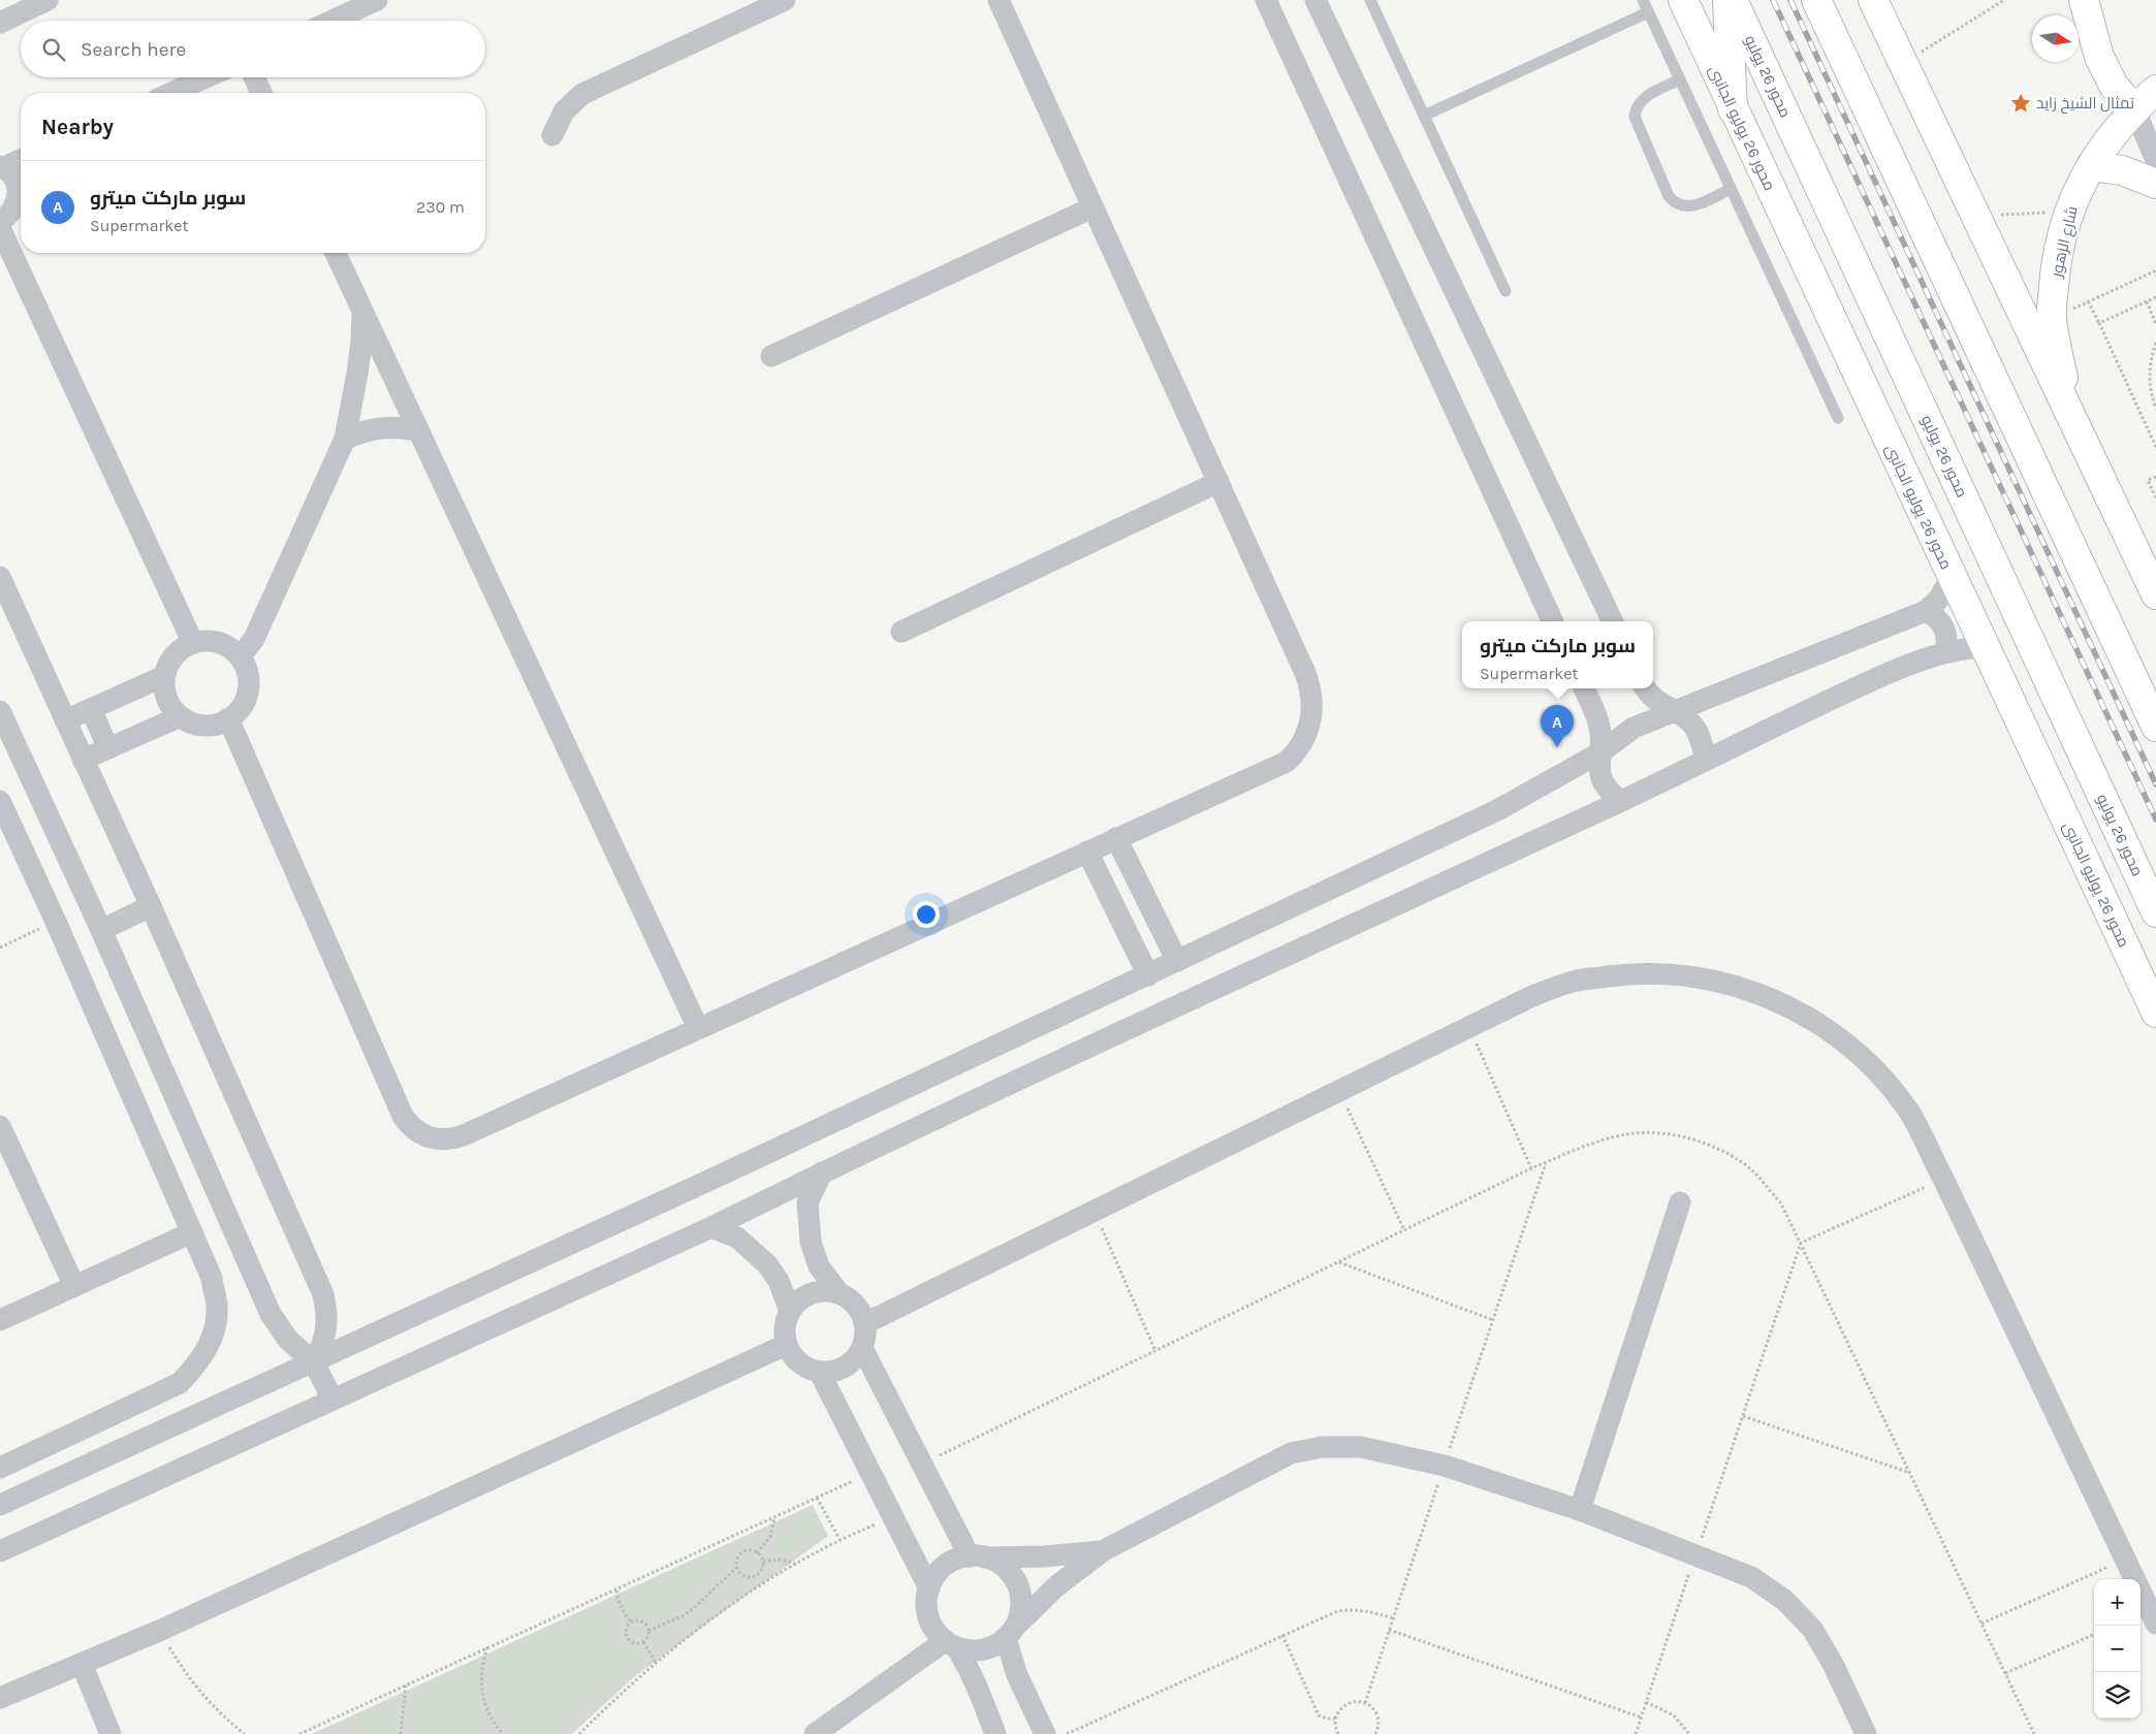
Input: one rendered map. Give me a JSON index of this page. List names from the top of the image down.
{
  "streets": {
    "main road": ["محور 26 يوليو", "محور 26 يوليو الجانبى", "شارع الزهور"]
  },
  "places": {
    "place": ["تمثال الشيخ زايد"]
  },
  "north": "right",
  "page": {
    "search": "Search here",
    "heading": "Nearby",
    "list": [
      {
        "mark": "A",
        "name": "سوبر ماركت ميترو",
        "note": "Supermarket",
        "value": "230 m"
      }
    ],
    "popup": ["سوبر ماركت ميترو", "Supermarket"],
    "pins": "A",
    "map_buttons": ["+", "−"]
  }
}
